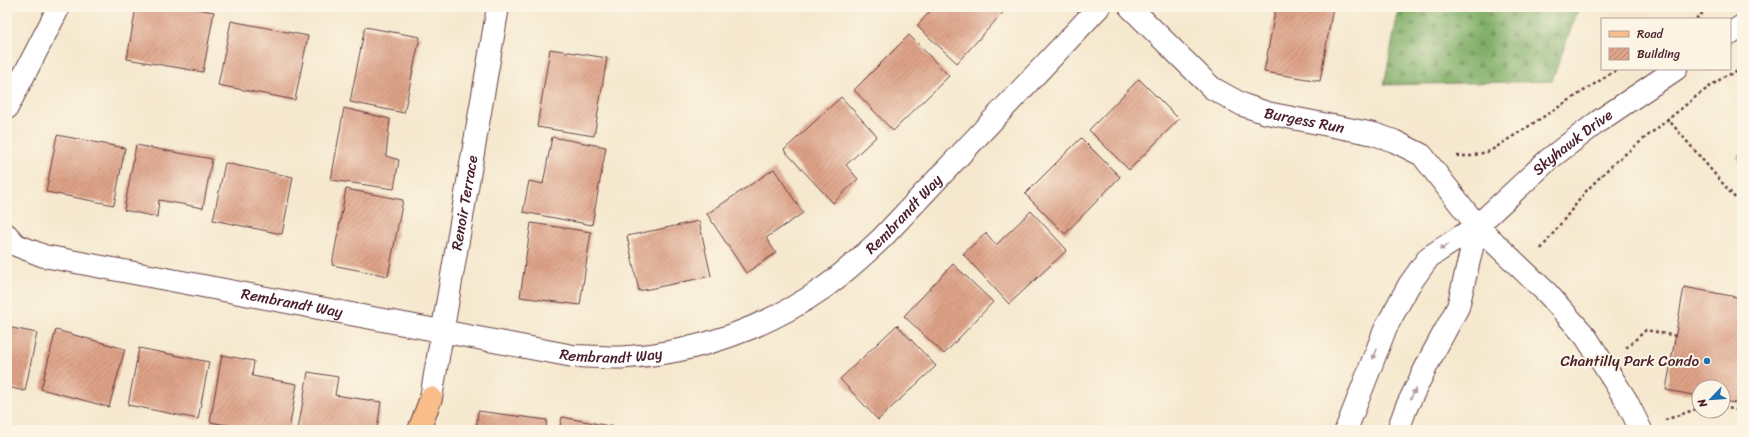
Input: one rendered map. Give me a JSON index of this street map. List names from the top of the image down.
{
  "streets": {
    "street": [
      "Burgess Run",
      "Skyhawk Drive",
      "Renoir Terrace",
      "Rembrandt Way"
    ]
  },
  "crossings": [
    ["Burgess Run", "Skyhawk Drive"],
    ["Renoir Terrace", "Rembrandt Way"]
  ],
  "places": ["Chantilly Park Condo"],
  "legend": ["Road", "Building"],
  "north": "bottom left"
}
